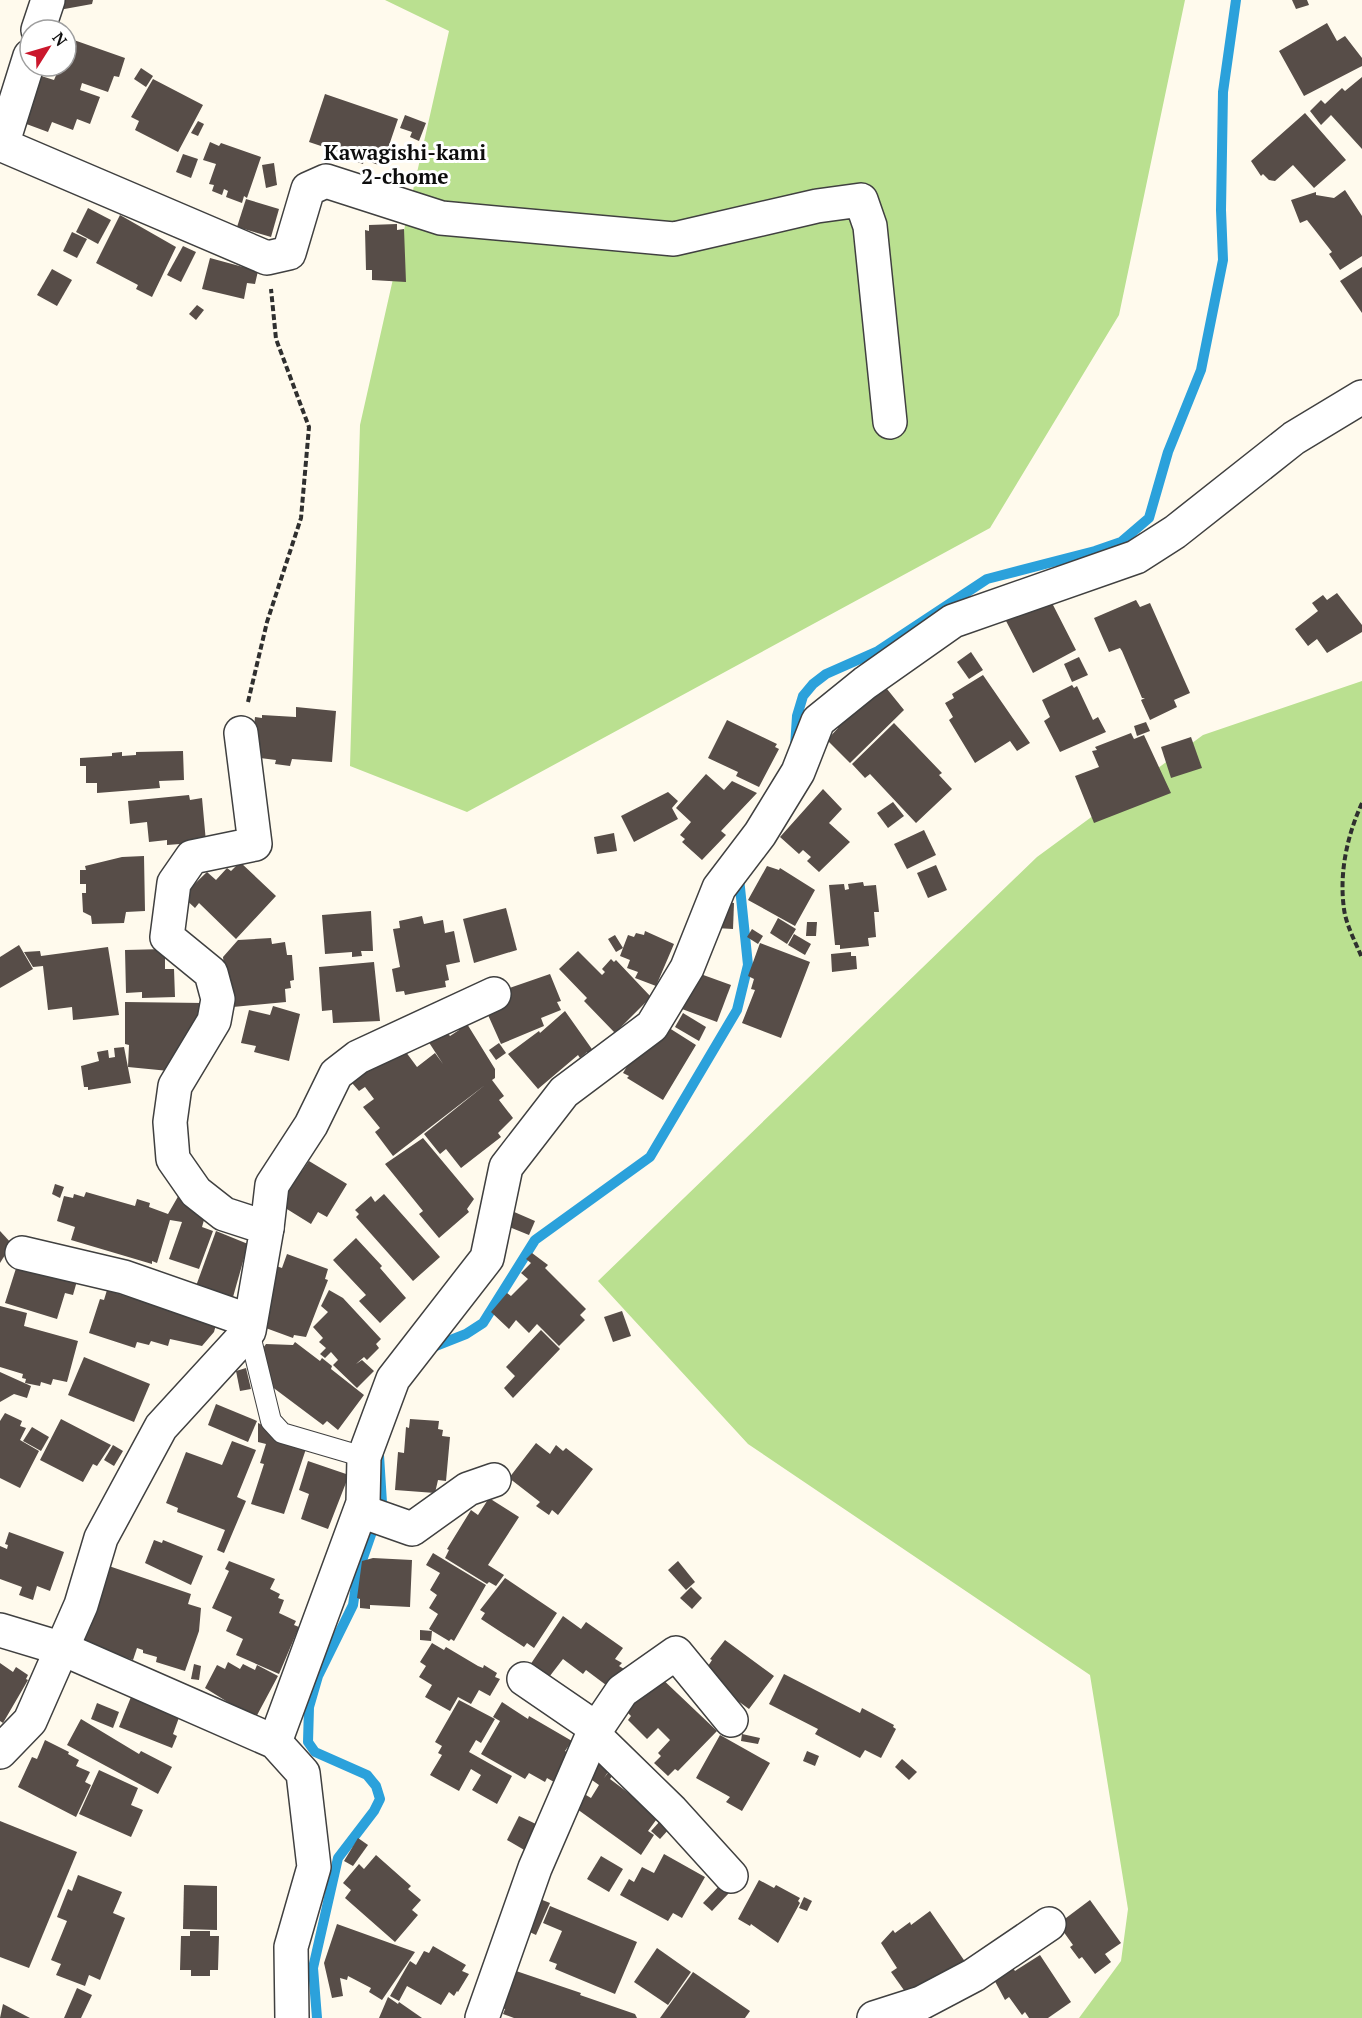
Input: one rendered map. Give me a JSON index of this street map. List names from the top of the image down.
{
  "districts": ["Kawagishi-kami 2-chome"],
  "north": "top right"
}
